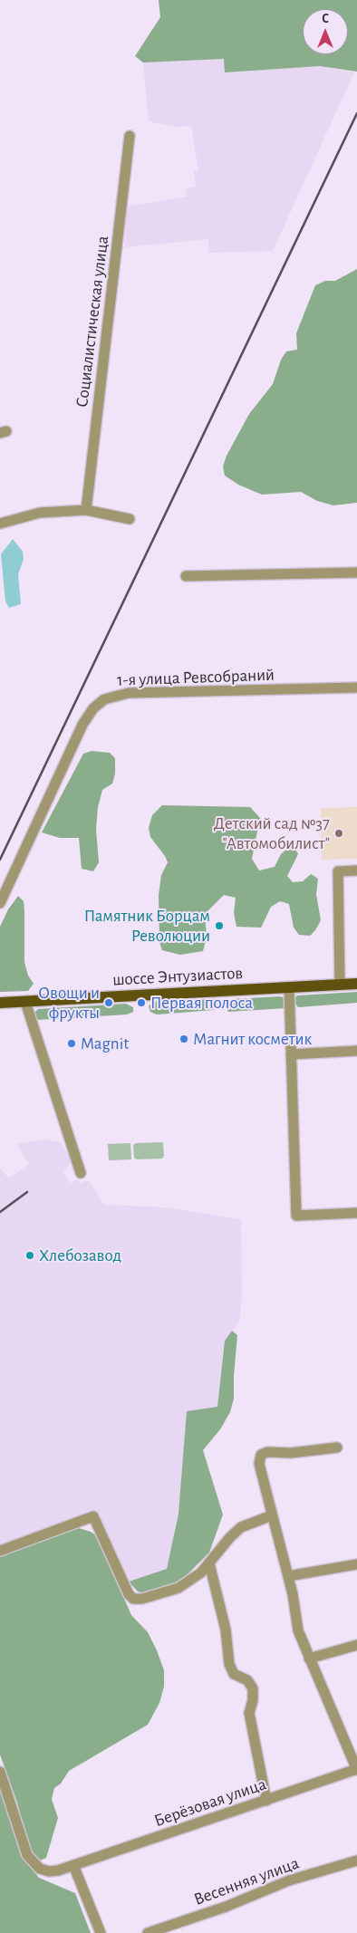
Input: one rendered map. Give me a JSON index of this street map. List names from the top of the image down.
{
  "streets": {
    "main road": ["шоссе Энтузиастов"],
    "street": [
      "Социалистическая улица",
      "1-я улица Ревсобраний",
      "Берёзовая улица",
      "Весенняя улица"
    ]
  },
  "places": [
    "Детский сад №37 \"Автомобилист\"",
    "Памятник Борцам Революции",
    "Овощи и фрукты",
    "Первая полоса",
    "Магнит косметик",
    "Magnit",
    "Хлебозавод"
  ],
  "north": "top"
}
